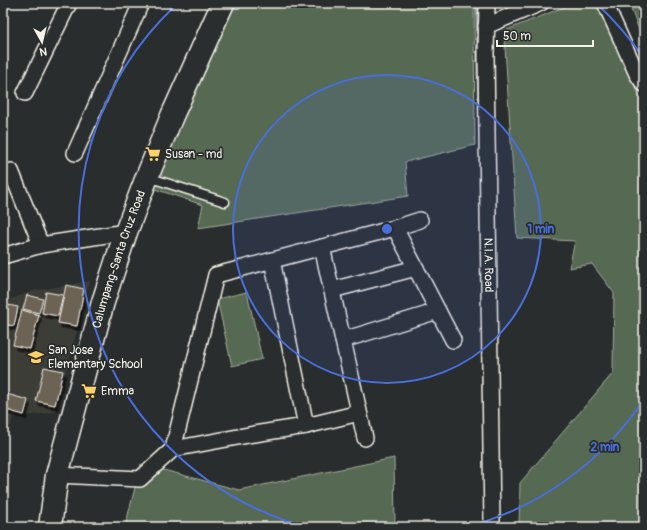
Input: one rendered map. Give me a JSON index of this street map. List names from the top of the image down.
{
  "streets": {
    "main road": ["Calumpang-Santa Cruz Road"],
    "street": ["N.I.A. Road"]
  },
  "places": {
    "supermarket": ["Susan - md", "Emma"],
    "school or university": ["San Jose Elementary School"]
  },
  "scale_bar": "50 m",
  "north": "bottom",
  "rings": ["1 min", "2 min"]
}
